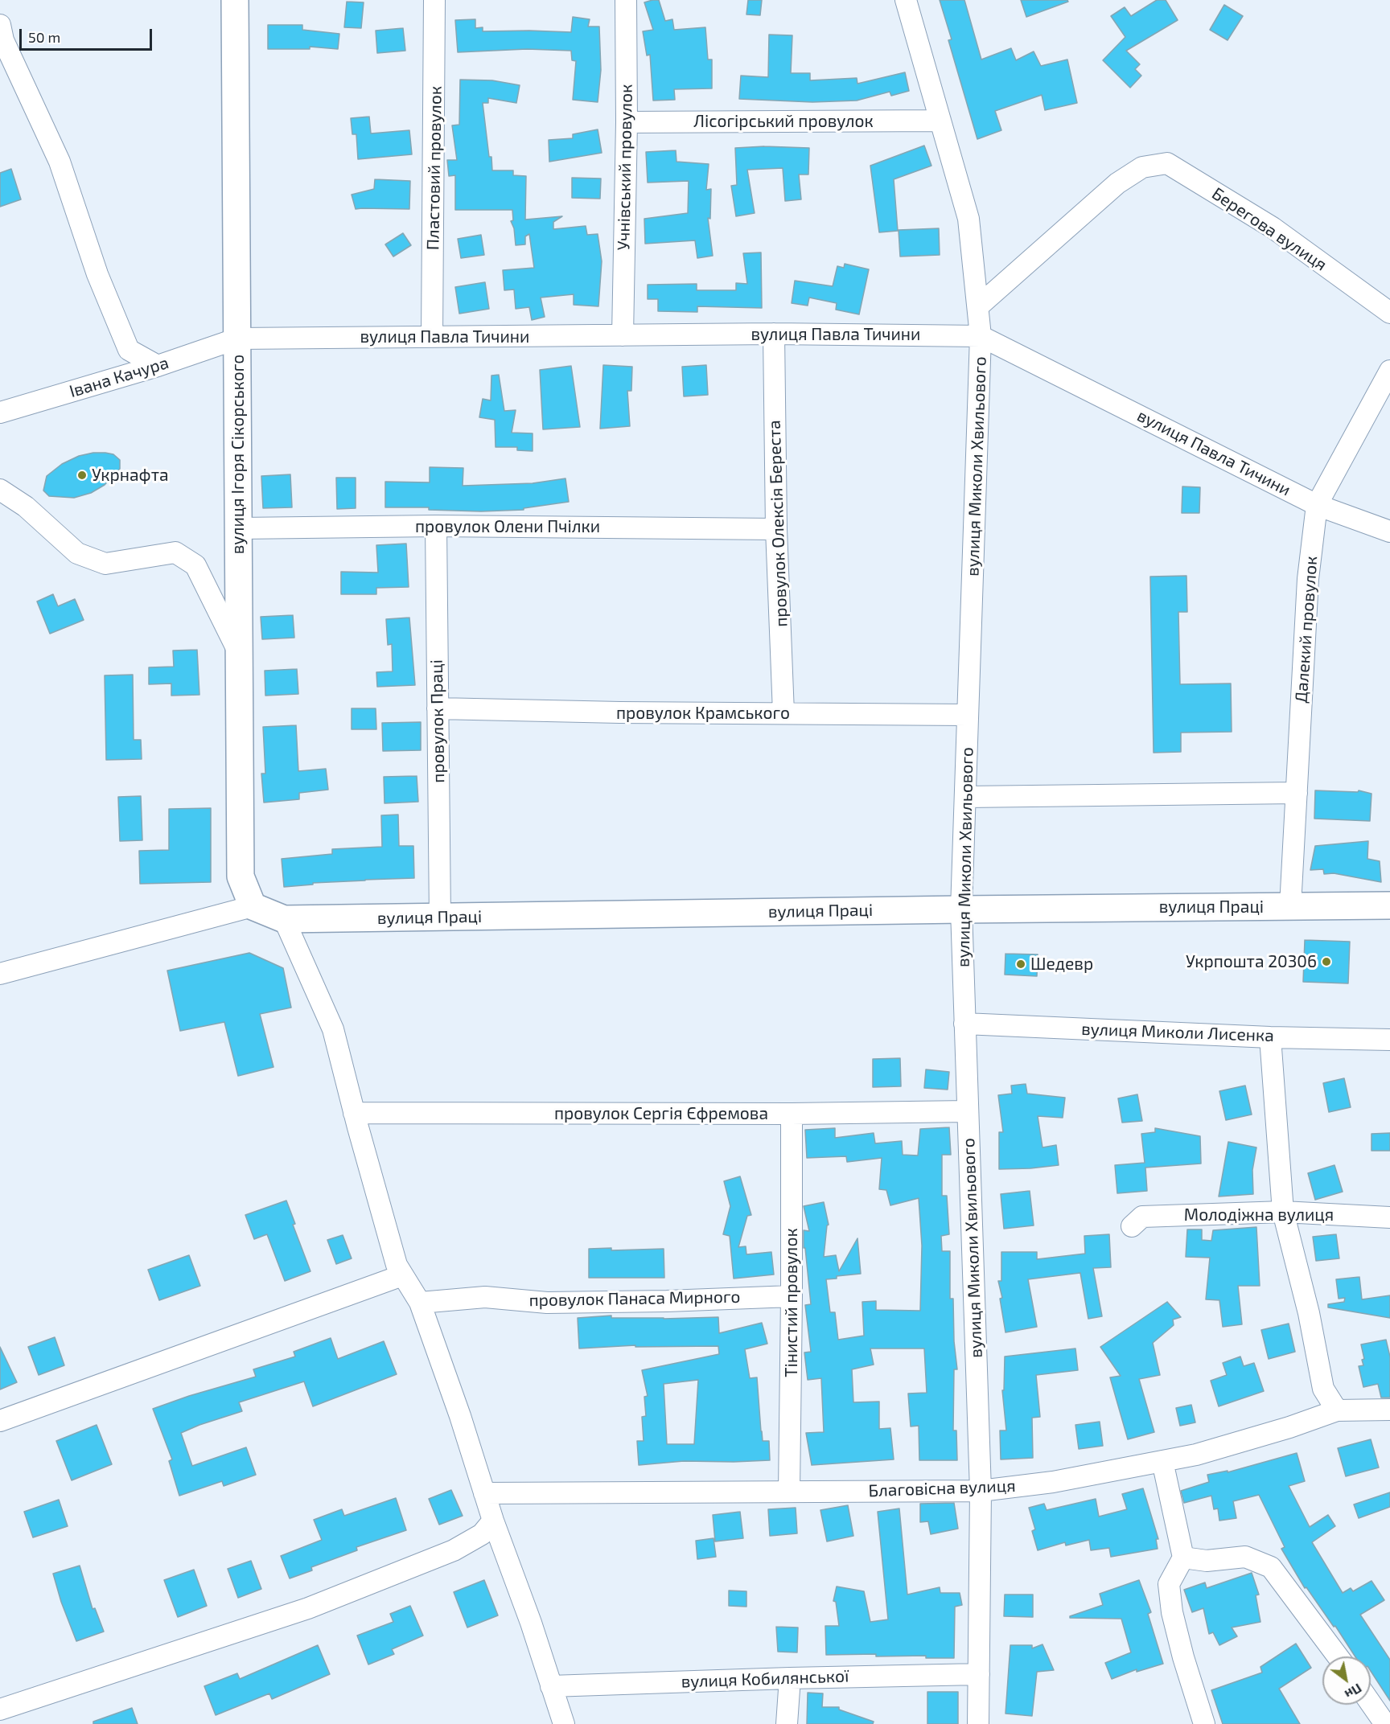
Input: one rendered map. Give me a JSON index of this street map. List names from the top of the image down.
{
  "streets": {
    "main road": ["вулиця Ігоря Сікорського", "вулиця Праці"],
    "street": [
      "Лісогірський провулок",
      "Учнівський провулок",
      "Пластовий провулок",
      "Берегова вулиця",
      "вулиця Павла Тичини",
      "Івана Качура",
      "вулиця Миколи Хвильового",
      "провулок Олексія Береста",
      "провулок Олени Пчілки",
      "Далекий провулок",
      "провулок Крамського",
      "провулок Праці",
      "вулиця Миколи Лисенка",
      "провулок Сергія Єфремова",
      "Молодіжна вулиця",
      "провулок Панаса Мирного",
      "Тінистий провулок",
      "Благовісна вулиця",
      "вулиця Кобилянської"
    ]
  },
  "crossings": [
    ["Лісогірський провулок", "Учнівський провулок"],
    ["Лісогірський провулок", "вулиця Миколи Хвильового"],
    ["Учнівський провулок", "вулиця Павла Тичини"],
    ["Пластовий провулок", "вулиця Павла Тичини"],
    ["Берегова вулиця", "вулиця Миколи Хвильового"],
    ["вулиця Павла Тичини", "Івана Качура"],
    ["вулиця Павла Тичини", "вулиця Ігоря Сікорського"],
    ["вулиця Павла Тичини", "вулиця Миколи Хвильового"],
    ["вулиця Павла Тичини", "провулок Олексія Береста"],
    ["вулиця Павла Тичини", "Далекий провулок"],
    ["Івана Качура", "вулиця Ігоря Сікорського"],
    ["вулиця Ігоря Сікорського", "провулок Олени Пчілки"],
    ["вулиця Ігоря Сікорського", "вулиця Праці"],
    ["вулиця Миколи Хвильового", "провулок Крамського"],
    ["вулиця Миколи Хвильового", "вулиця Праці"],
    ["вулиця Миколи Хвильового", "вулиця Миколи Лисенка"],
    ["вулиця Миколи Хвильового", "провулок Сергія Єфремова"],
    ["вулиця Миколи Хвильового", "Благовісна вулиця"],
    ["вулиця Миколи Хвильового", "вулиця Кобилянської"],
    ["провулок Олексія Береста", "провулок Олени Пчілки"],
    ["провулок Олексія Береста", "провулок Крамського"],
    ["провулок Олени Пчілки", "провулок Праці"],
    ["Далекий провулок", "вулиця Праці"],
    ["провулок Крамського", "провулок Праці"],
    ["провулок Праці", "вулиця Праці"],
    ["провулок Сергія Єфремова", "Тінистий провулок"],
    ["провулок Панаса Мирного", "Тінистий провулок"],
    ["Тінистий провулок", "Благовісна вулиця"]
  ],
  "places": ["Укрнафта", "Укрпошта 20306", "Шедевр"],
  "scale_bar": "50 m",
  "north": "bottom right"
}
